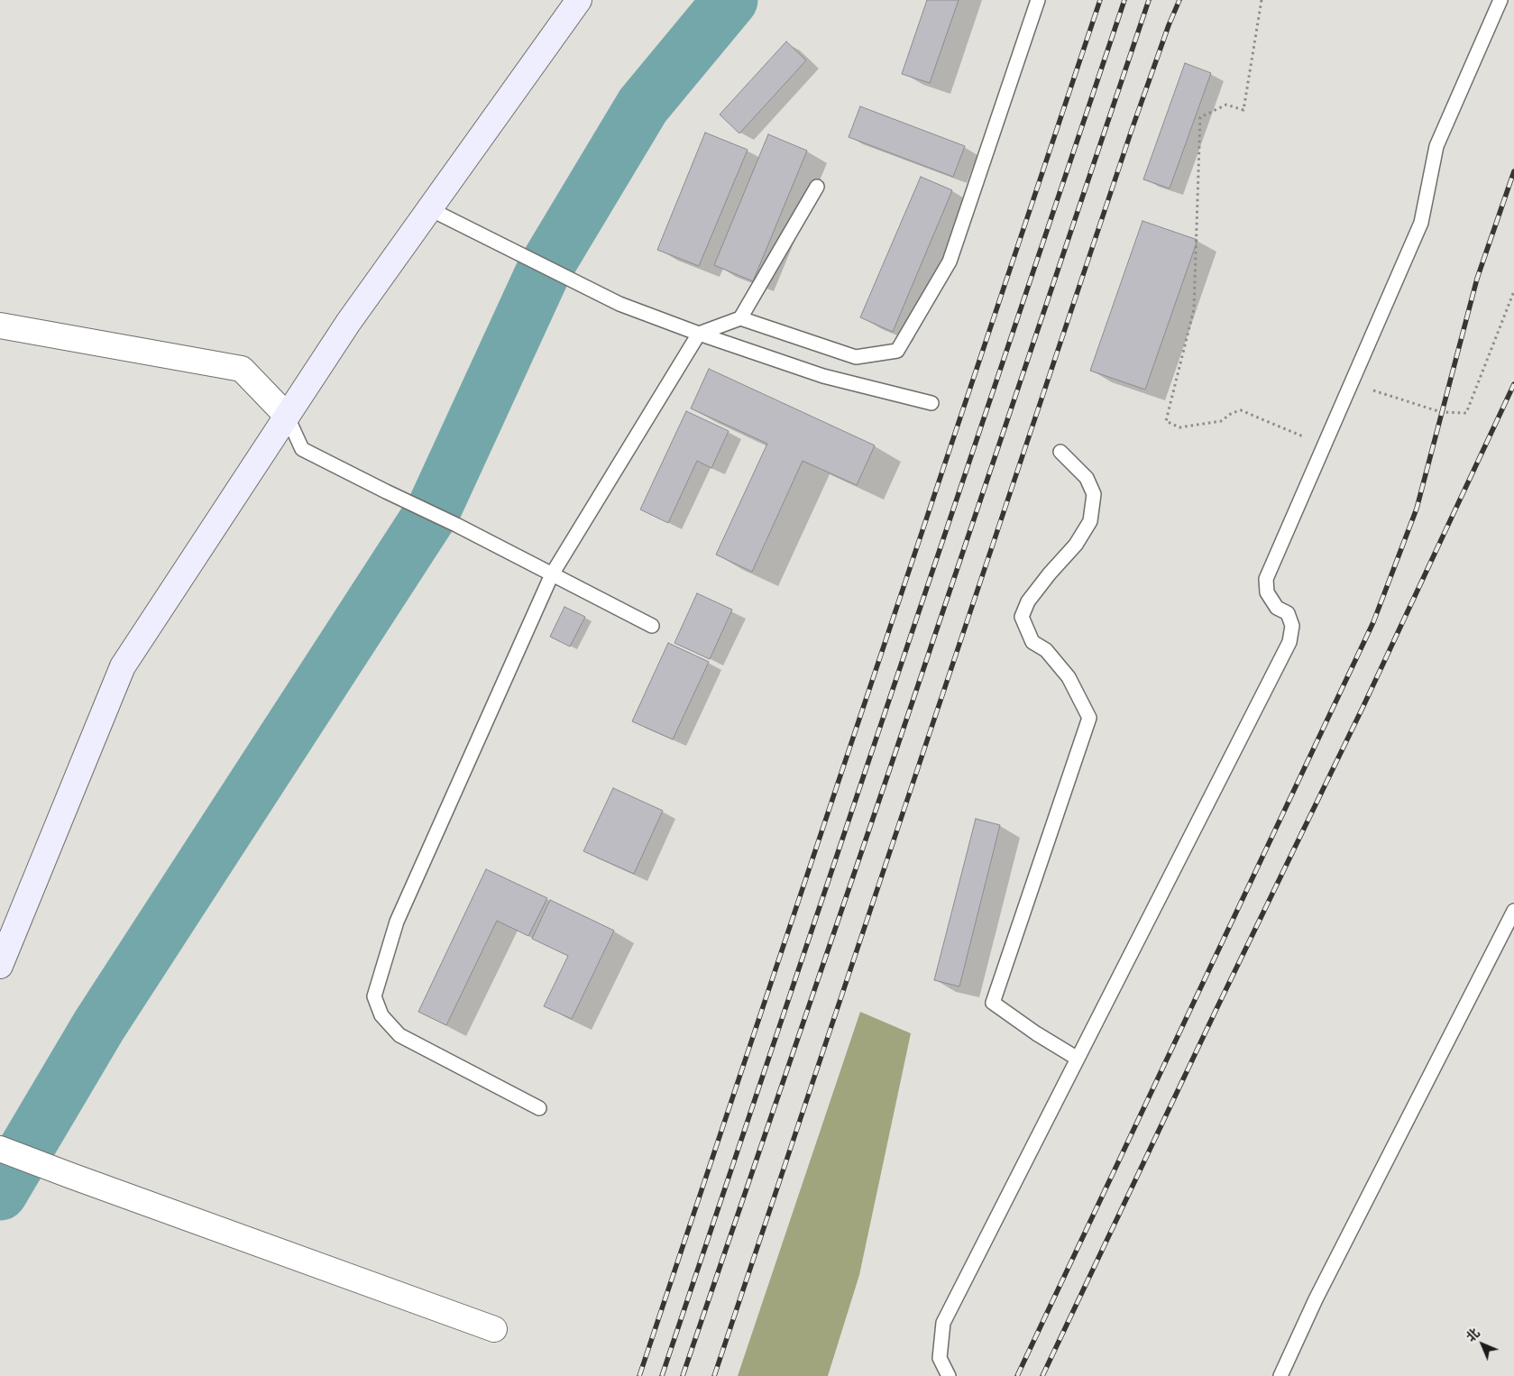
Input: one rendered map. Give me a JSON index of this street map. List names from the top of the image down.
{
  "north": "top left"
}
